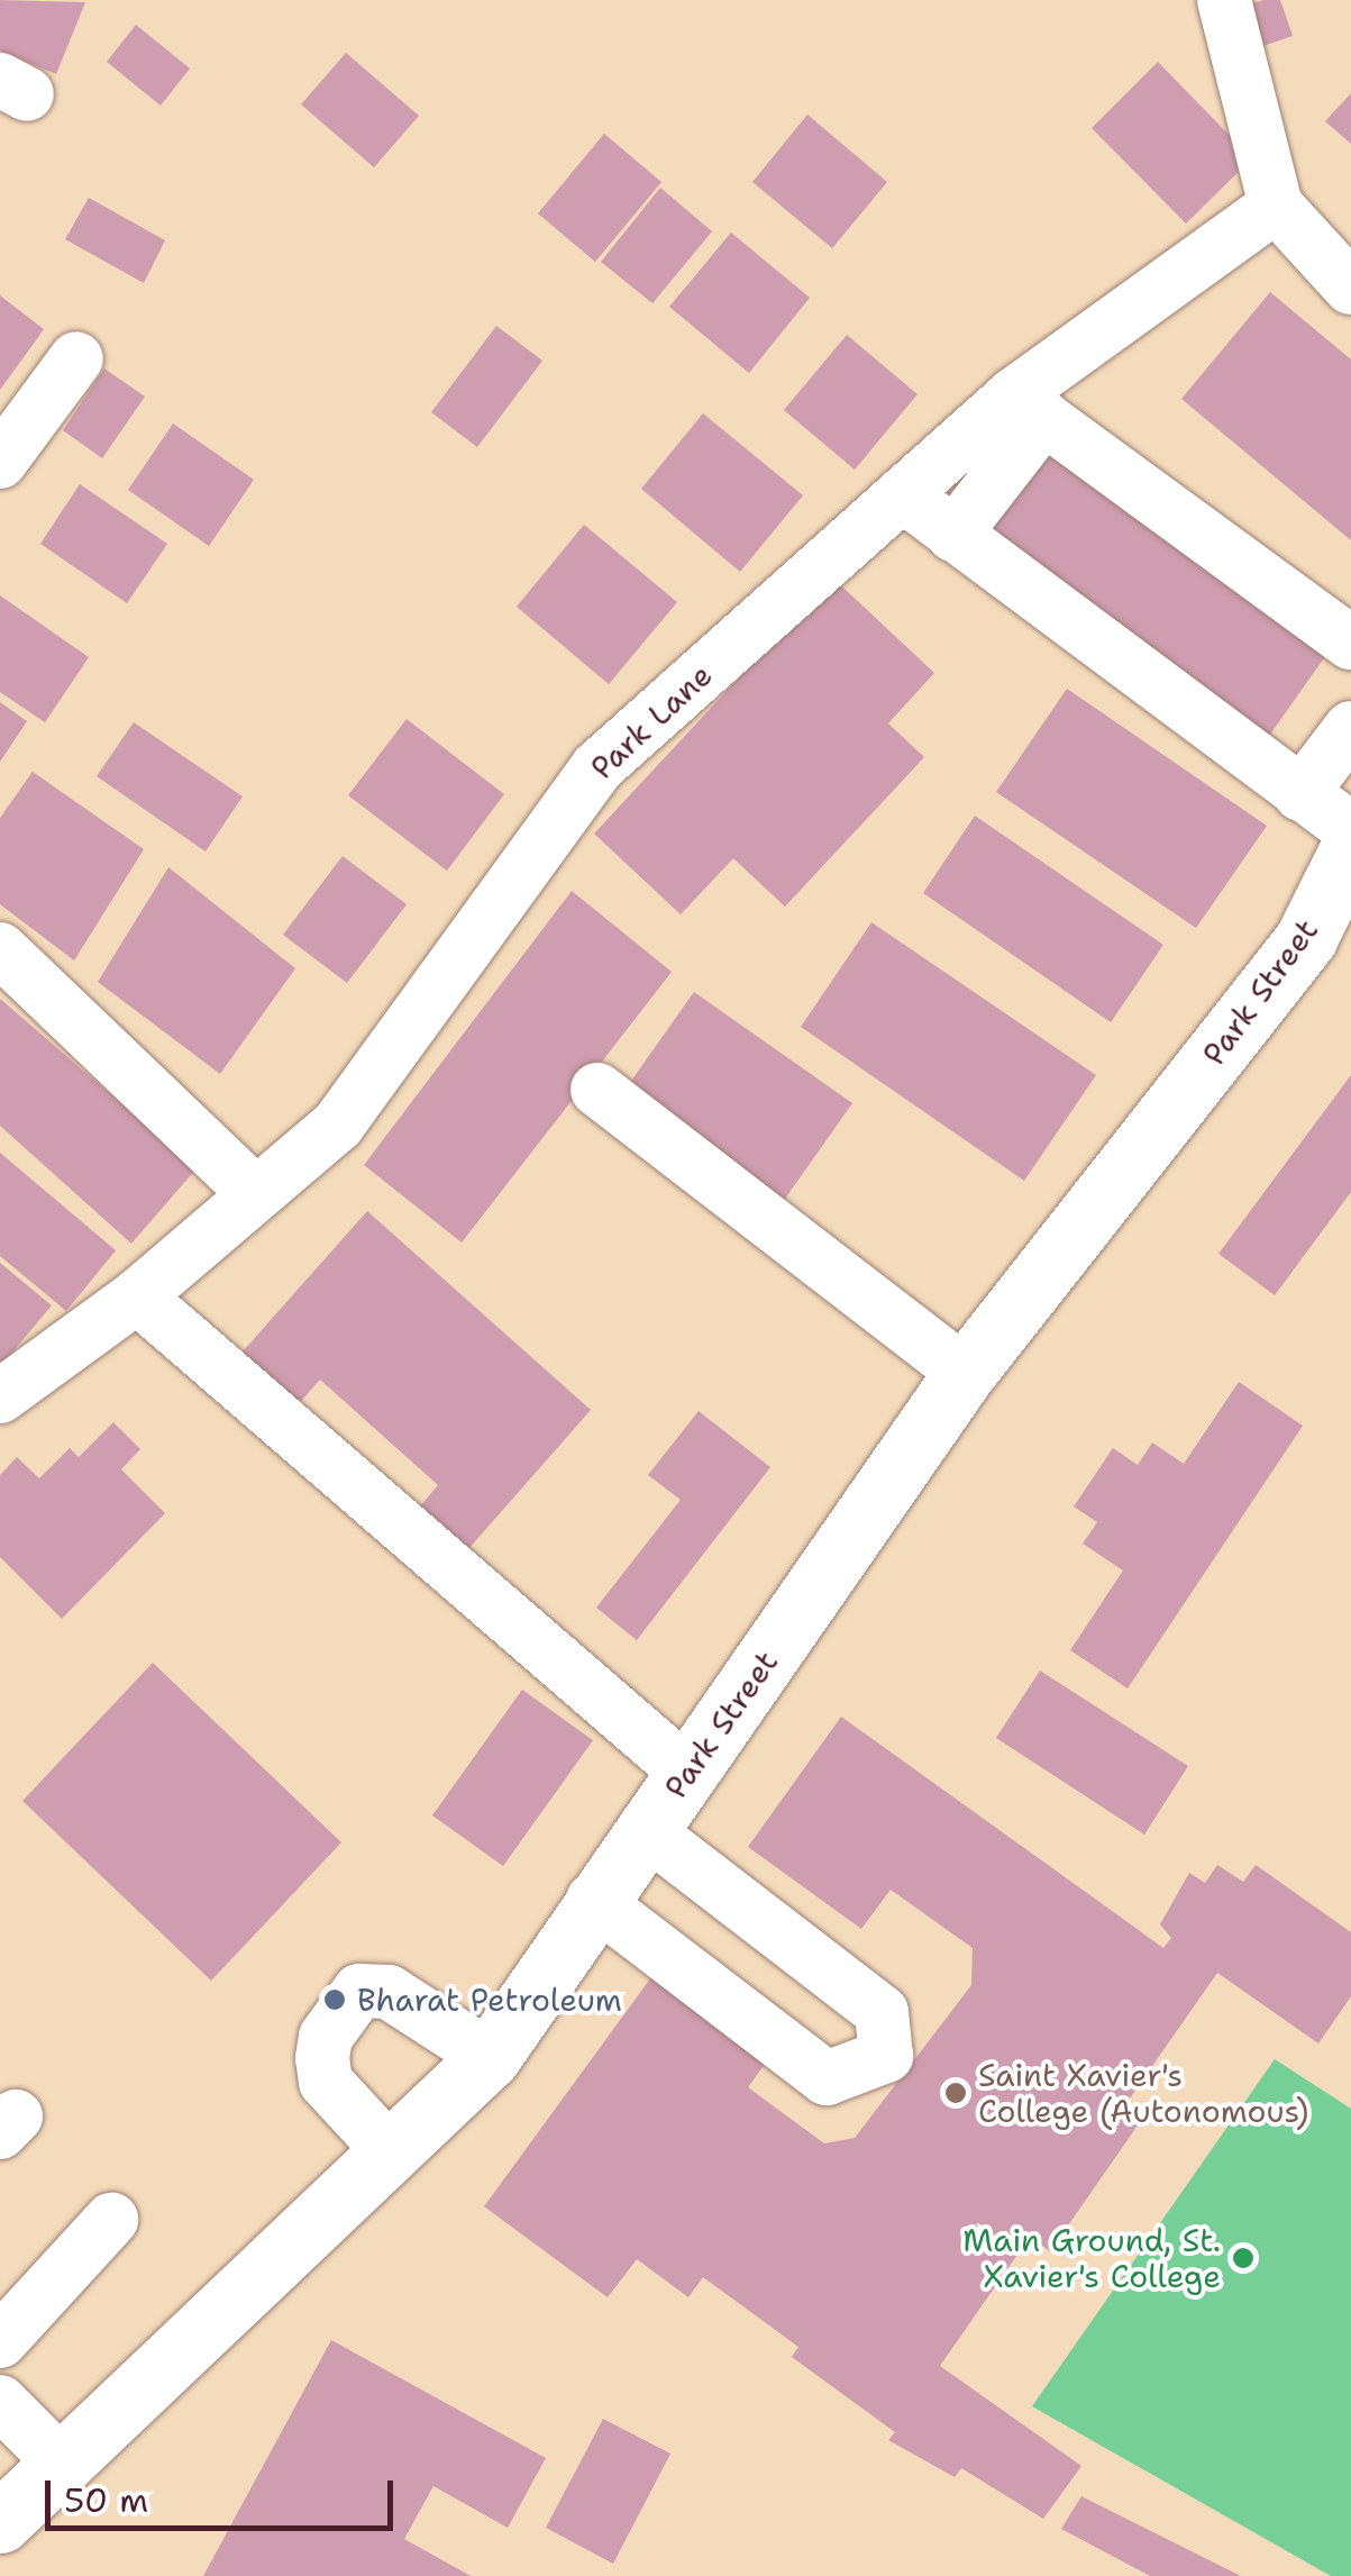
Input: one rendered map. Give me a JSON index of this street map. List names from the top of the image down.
{
  "streets": {
    "main road": ["Park Street"],
    "street": ["Park Lane"]
  },
  "places": ["Bharat Petroleum", "Saint Xavier's College (Autonomous)", "Main Ground, St. Xavier's College"],
  "scale_bar": "50 m"
}
